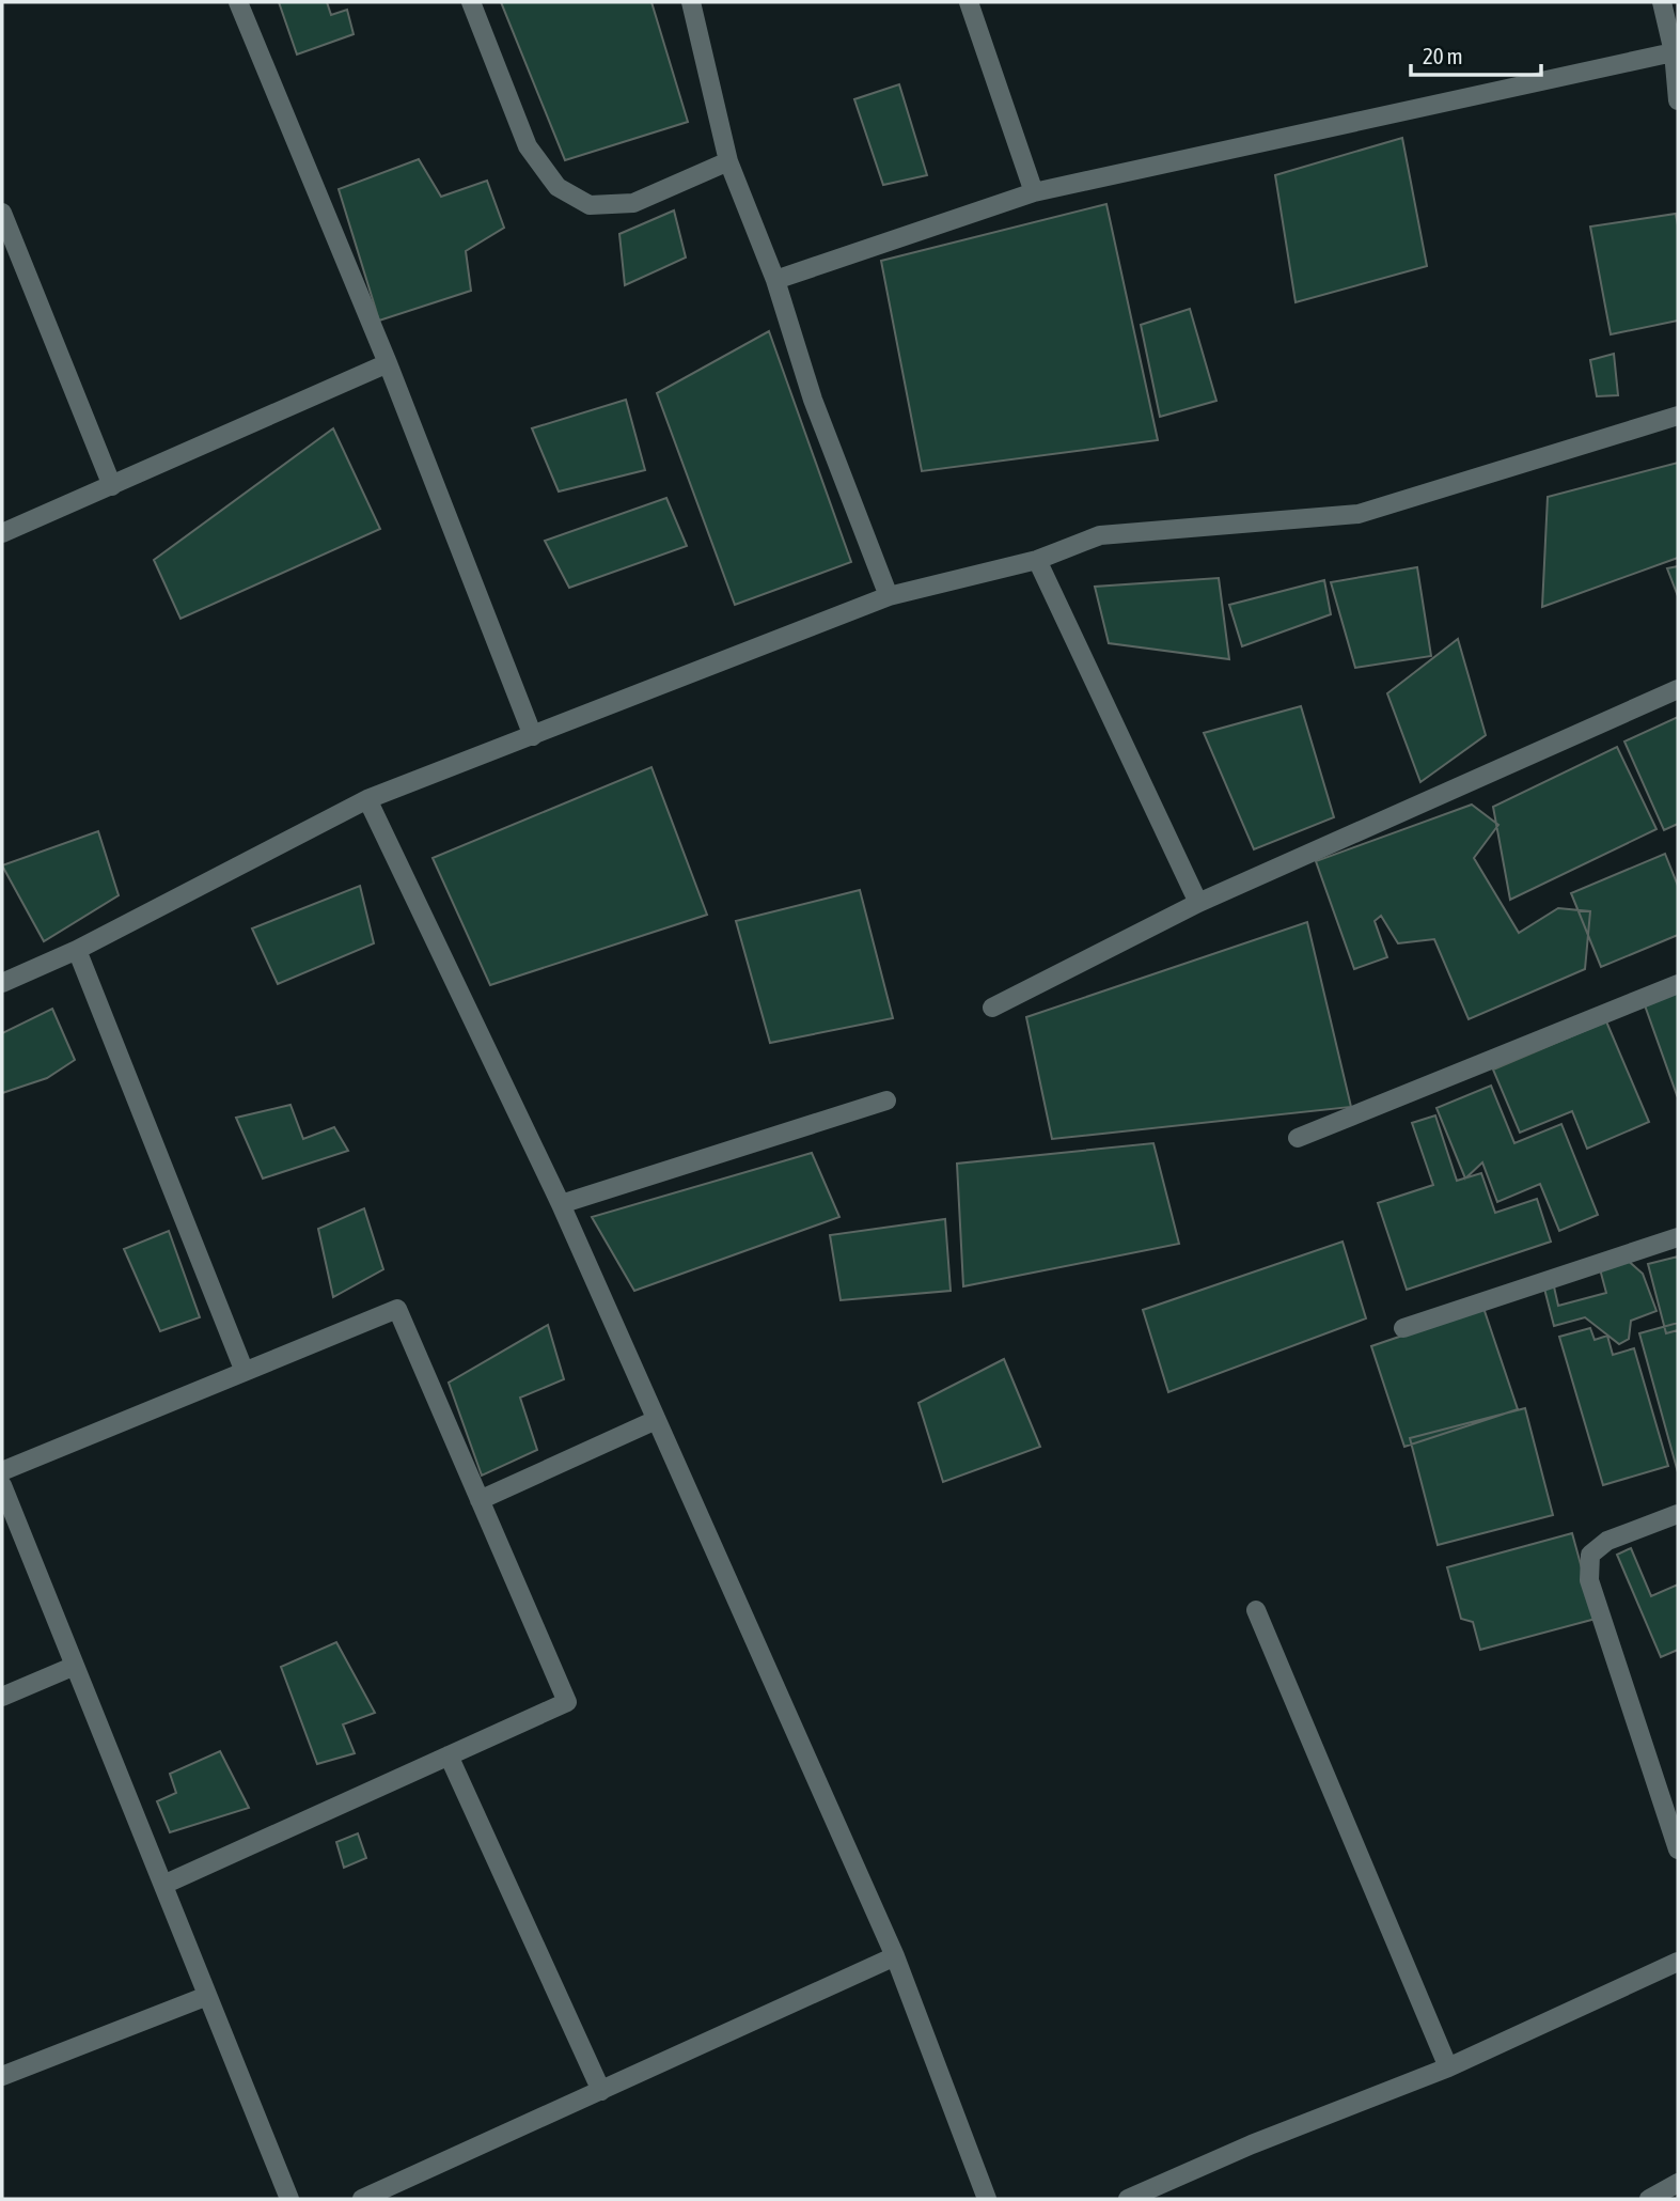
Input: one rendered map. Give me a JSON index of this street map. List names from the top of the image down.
{
  "scale_bar": "20 m"
}
